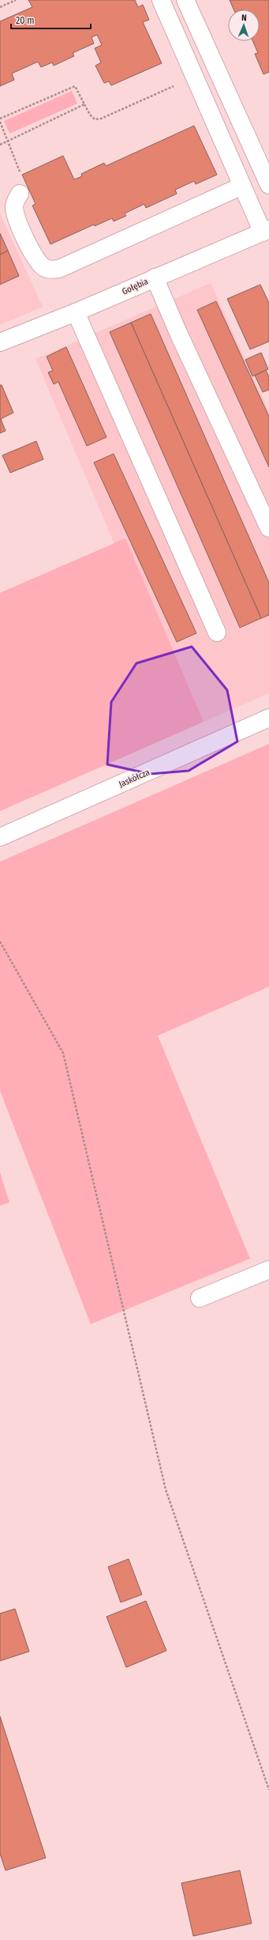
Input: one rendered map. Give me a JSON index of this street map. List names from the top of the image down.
{
  "streets": {
    "street": ["Gołębia", "Jaskółcza"]
  },
  "scale_bar": "20 m",
  "north": "top"
}
